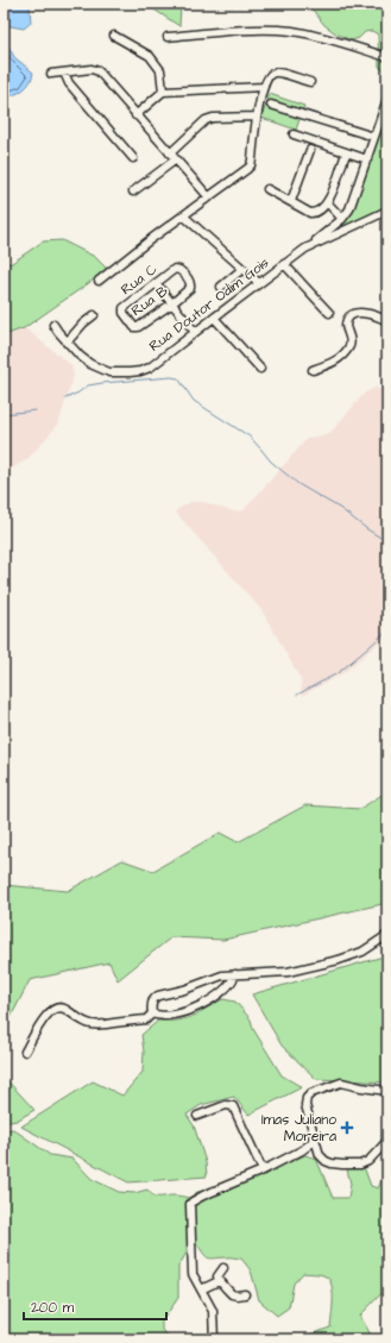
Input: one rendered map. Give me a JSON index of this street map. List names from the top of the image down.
{
  "streets": {
    "street": ["Rua C", "Rua B", "Rua Doutor Odim Gois"]
  },
  "crossings": [
    ["Rua C", "Rua B"]
  ],
  "places": {
    "health": ["Imas Juliano Moreira"]
  },
  "scale_bar": "200 m"
}
